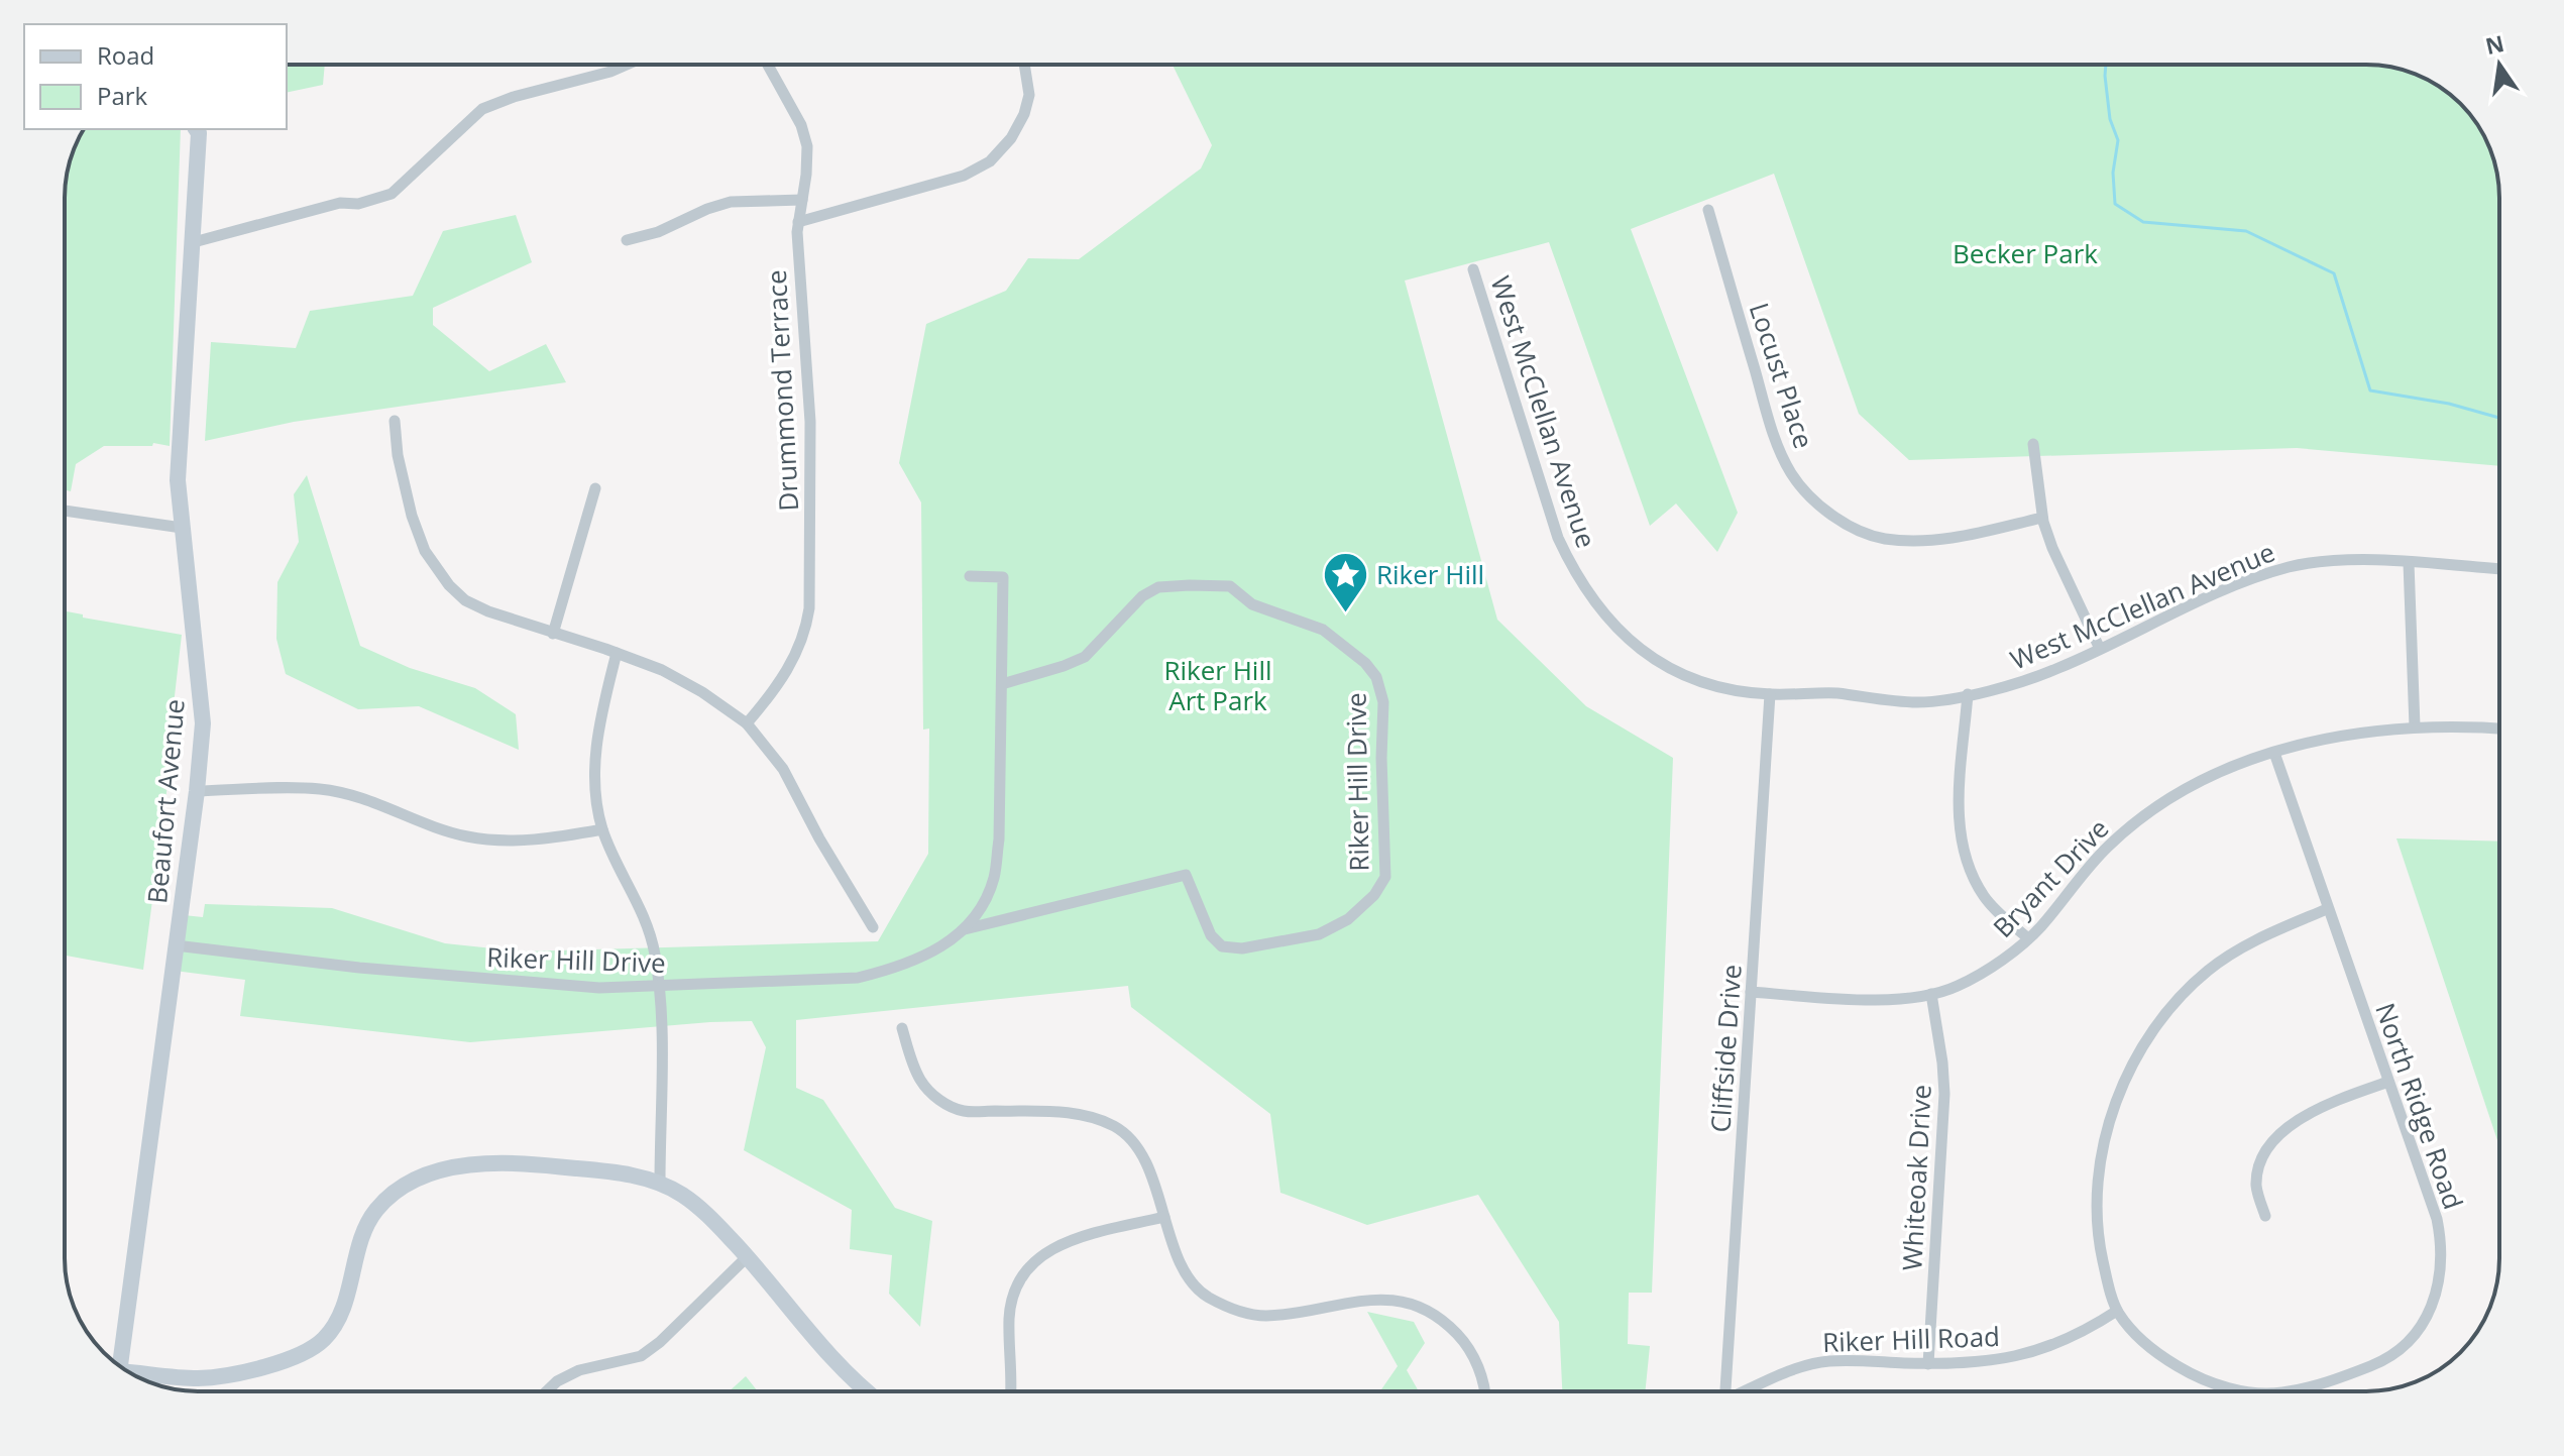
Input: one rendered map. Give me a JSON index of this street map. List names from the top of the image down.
{
  "streets": {
    "street": [
      "Locust Place",
      "Drummond Terrace",
      "West McClellan Avenue",
      "Riker Hill Drive",
      "Beaufort Avenue",
      "Bryant Drive",
      "Cliffside Drive",
      "North Ridge Road",
      "Whiteoak Drive",
      "Riker Hill Road"
    ]
  },
  "crossings": [
    ["West McClellan Avenue", "Cliffside Drive"],
    ["Riker Hill Drive", "Beaufort Avenue"],
    ["Bryant Drive", "Cliffside Drive"],
    ["Bryant Drive", "North Ridge Road"],
    ["Bryant Drive", "Whiteoak Drive"],
    ["North Ridge Road", "Riker Hill Road"],
    ["Whiteoak Drive", "Riker Hill Road"]
  ],
  "parks": ["Becker Park", "Riker Hill Art Park"],
  "places": {
    "place": ["Riker Hill"]
  },
  "legend": ["Road", "Park"],
  "north": "top"
}
